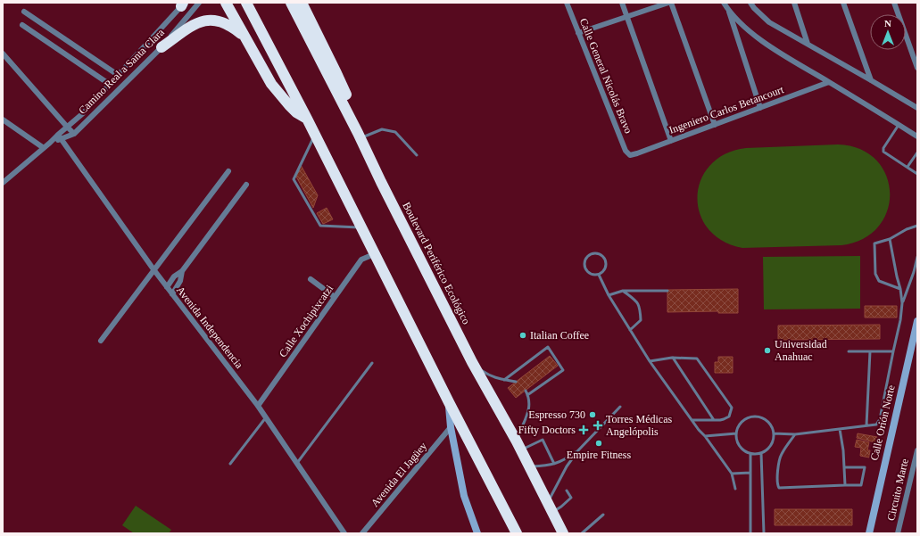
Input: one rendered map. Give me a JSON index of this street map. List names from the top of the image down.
{
  "streets": {
    "highway": ["Boulevard Periférico Ecológico"],
    "street": [
      "Camino Real a Santa Clara",
      "Calle General Nicolás Bravo",
      "Ingeniero Carlos Betancourt",
      "Calle Xochipixcatzi",
      "Avenida Independencia",
      "Calle Orión Norte",
      "Avenida El Jagüey",
      "Circuito Marte"
    ]
  },
  "crossings": [
    ["Camino Real a Santa Clara", "Avenida Independencia"],
    ["Calle General Nicolás Bravo", "Ingeniero Carlos Betancourt"],
    ["Calle Xochipixcatzi", "Avenida Independencia"]
  ],
  "places": {
    "other": [
      "Italian Coffee",
      "Universidad Anahuac",
      "Espresso 730",
      "Empire Fitness"
    ],
    "health": ["Torres Médicas Angelópolis", "Fifty Doctors"]
  },
  "north": "top"
}
